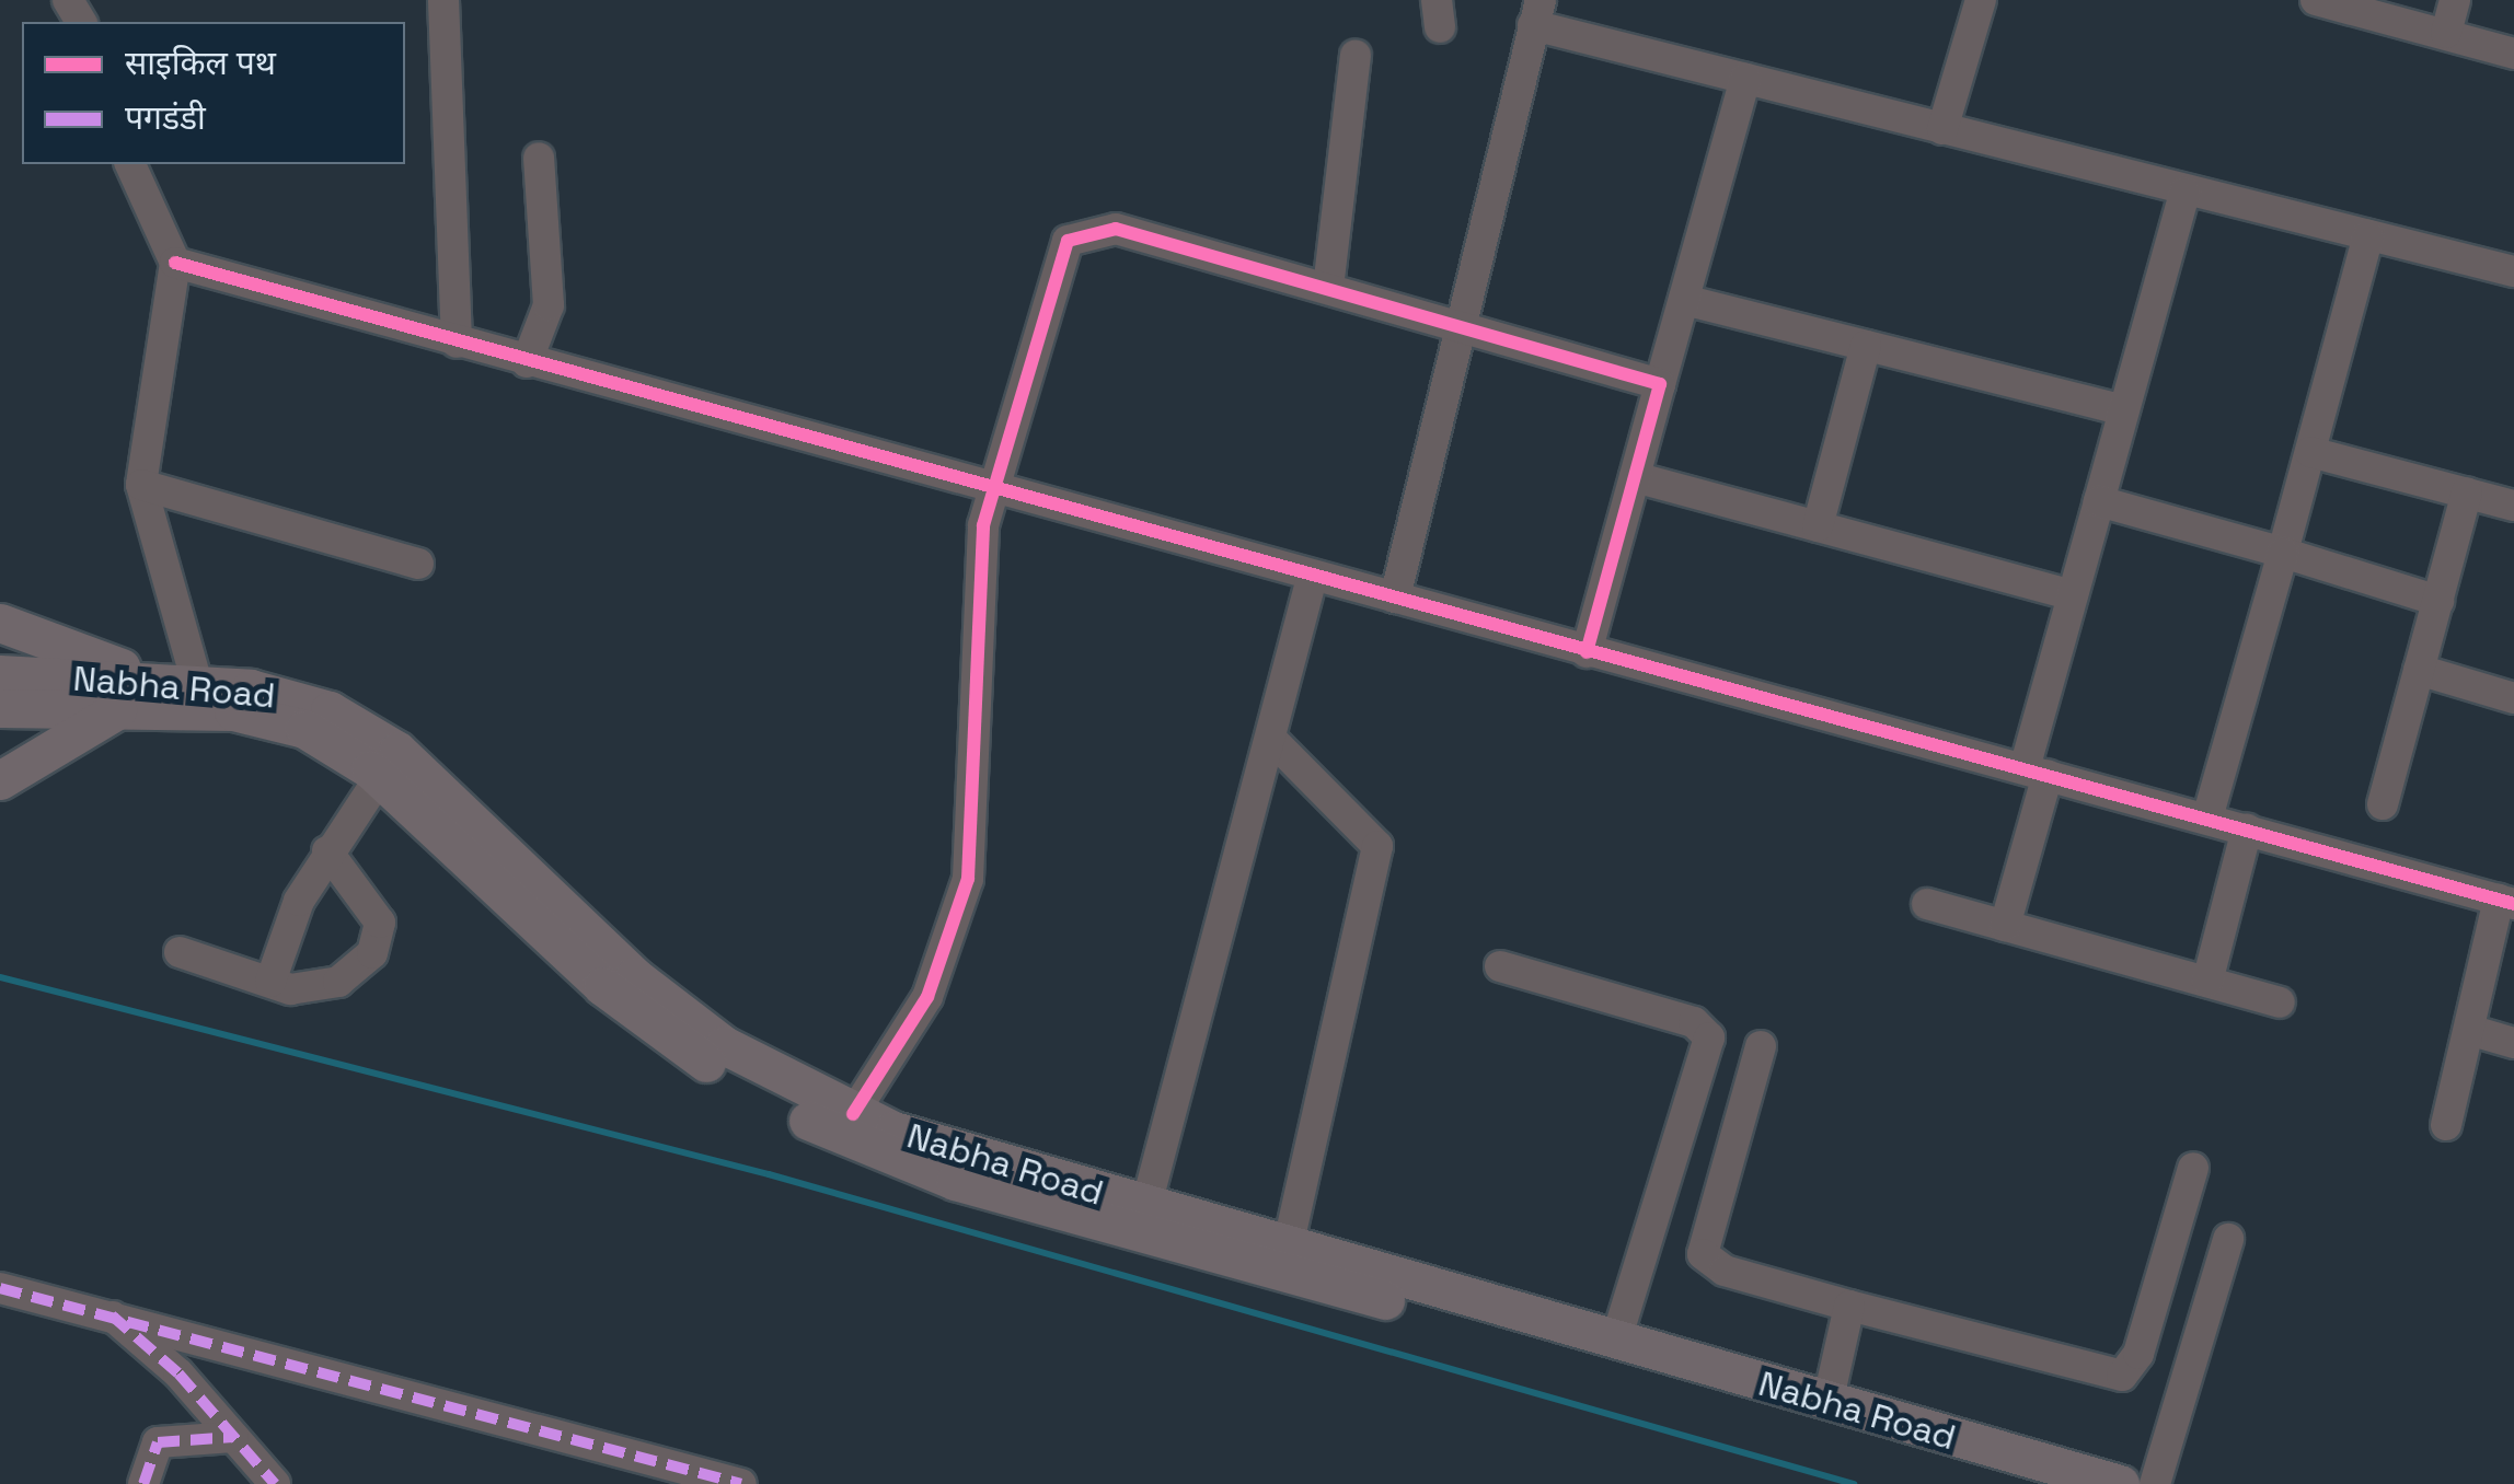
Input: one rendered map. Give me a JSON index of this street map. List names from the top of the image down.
{
  "streets": {
    "main road": ["Nabha Road"]
  },
  "legend": ["साइकिल पथ", "पगडंडी"]
}
